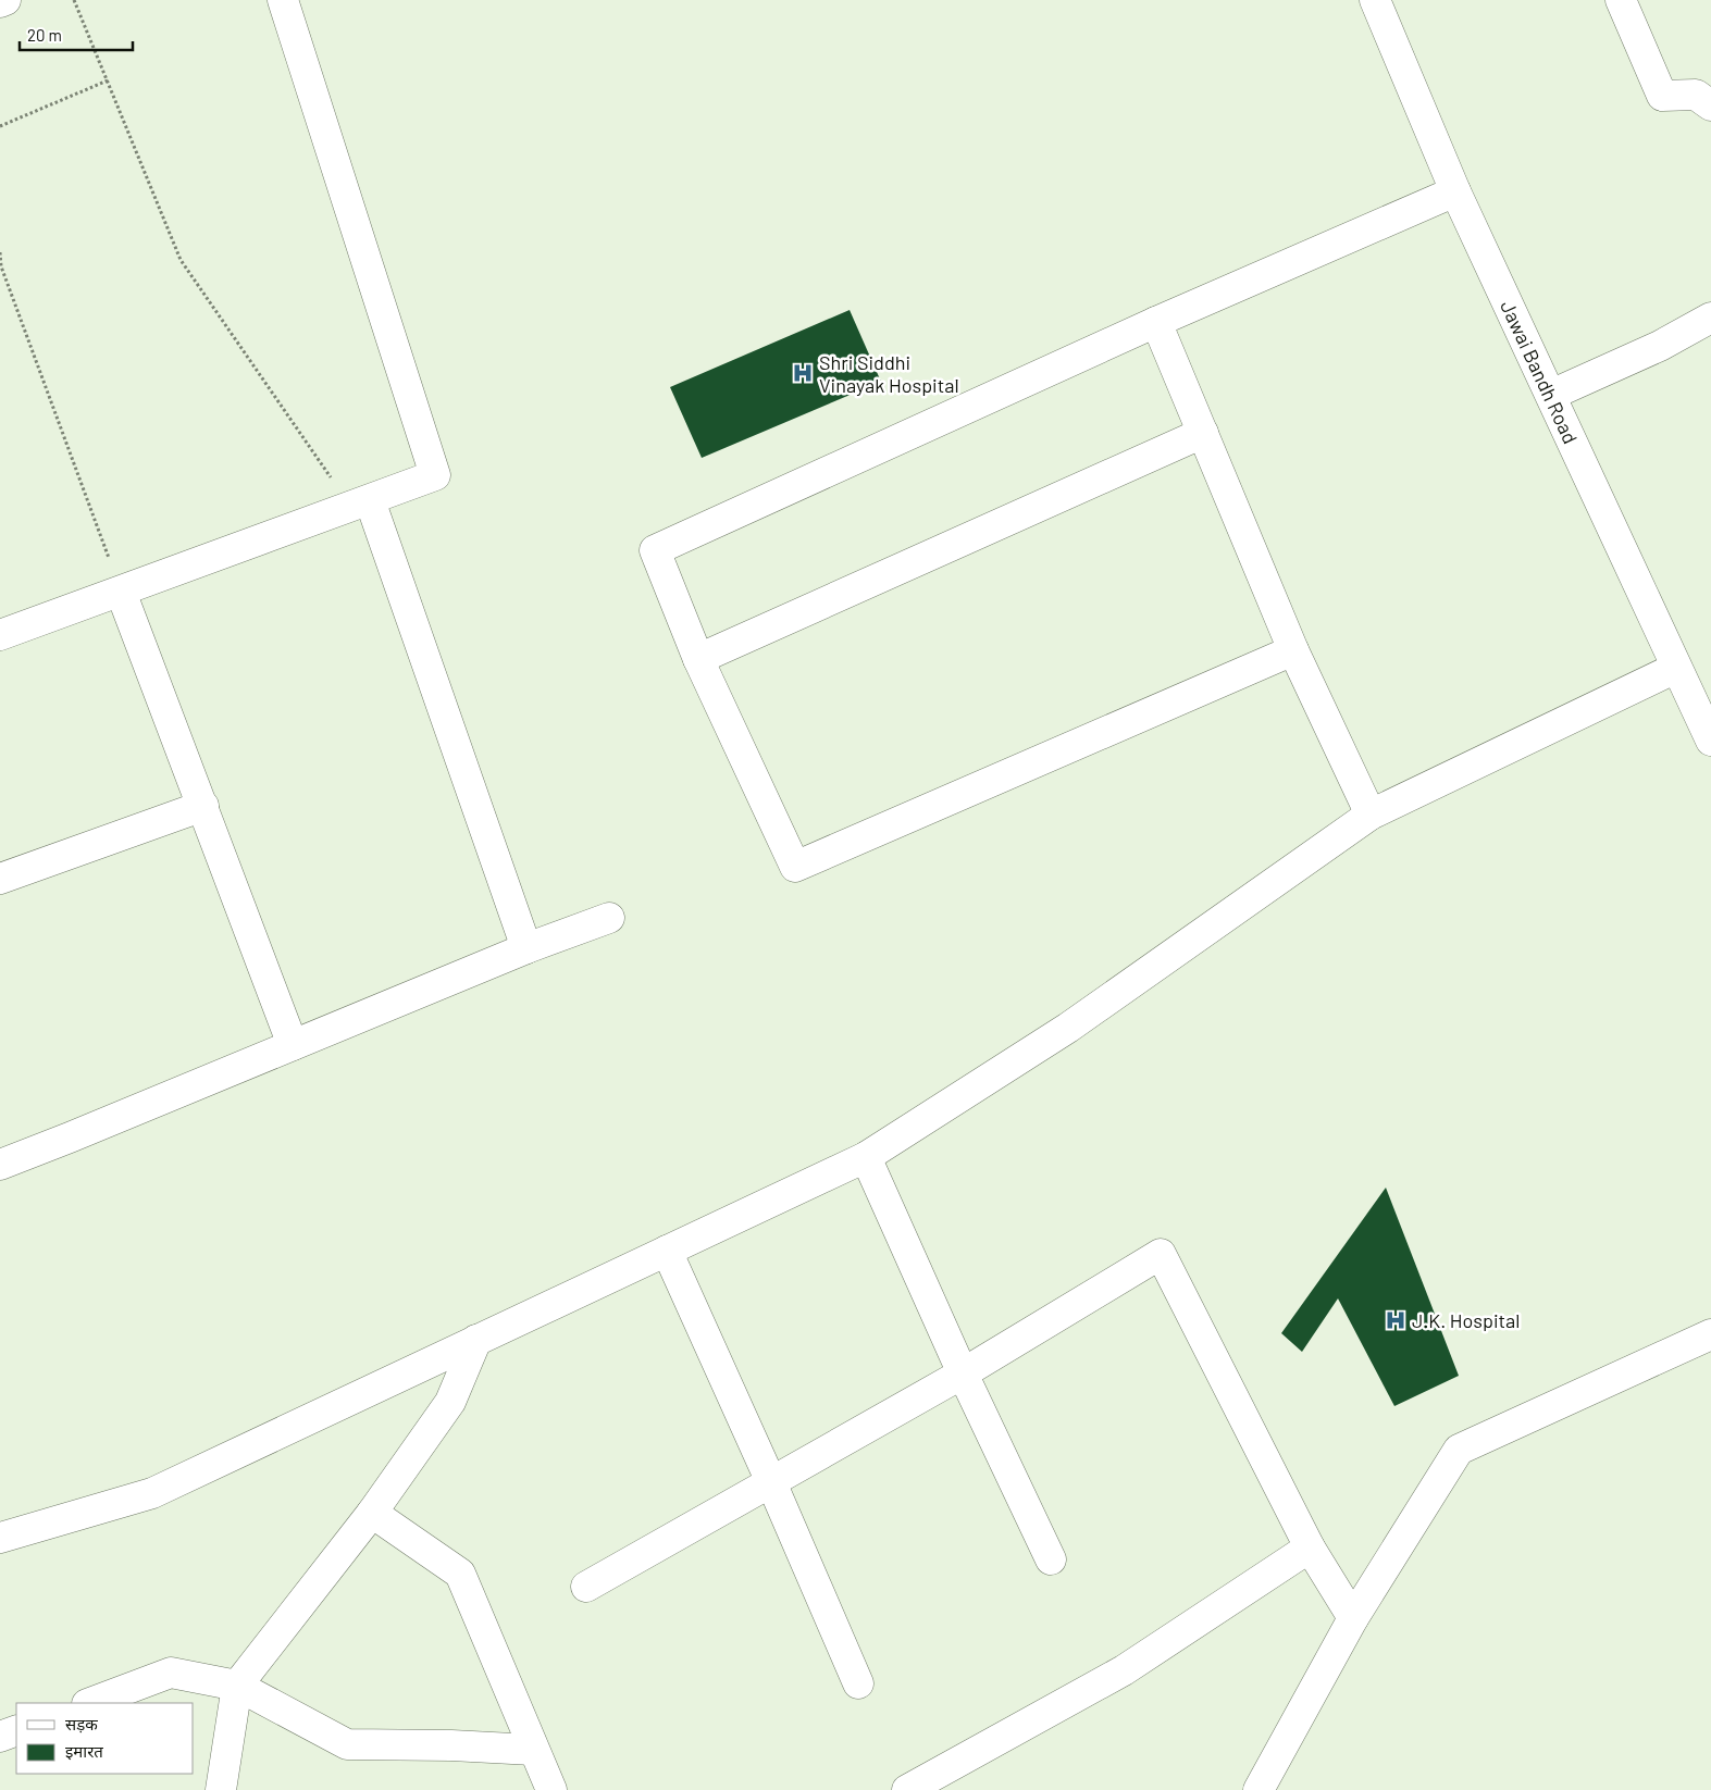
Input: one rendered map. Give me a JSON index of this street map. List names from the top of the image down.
{
  "streets": {
    "street": ["Jawai Bandh Road"]
  },
  "places": {
    "hospital": ["Shri Siddhi Vinayak Hospital", "J.K. Hospital"]
  },
  "legend": ["सड़क", "इमारत"],
  "scale_bar": "20 m"
}
